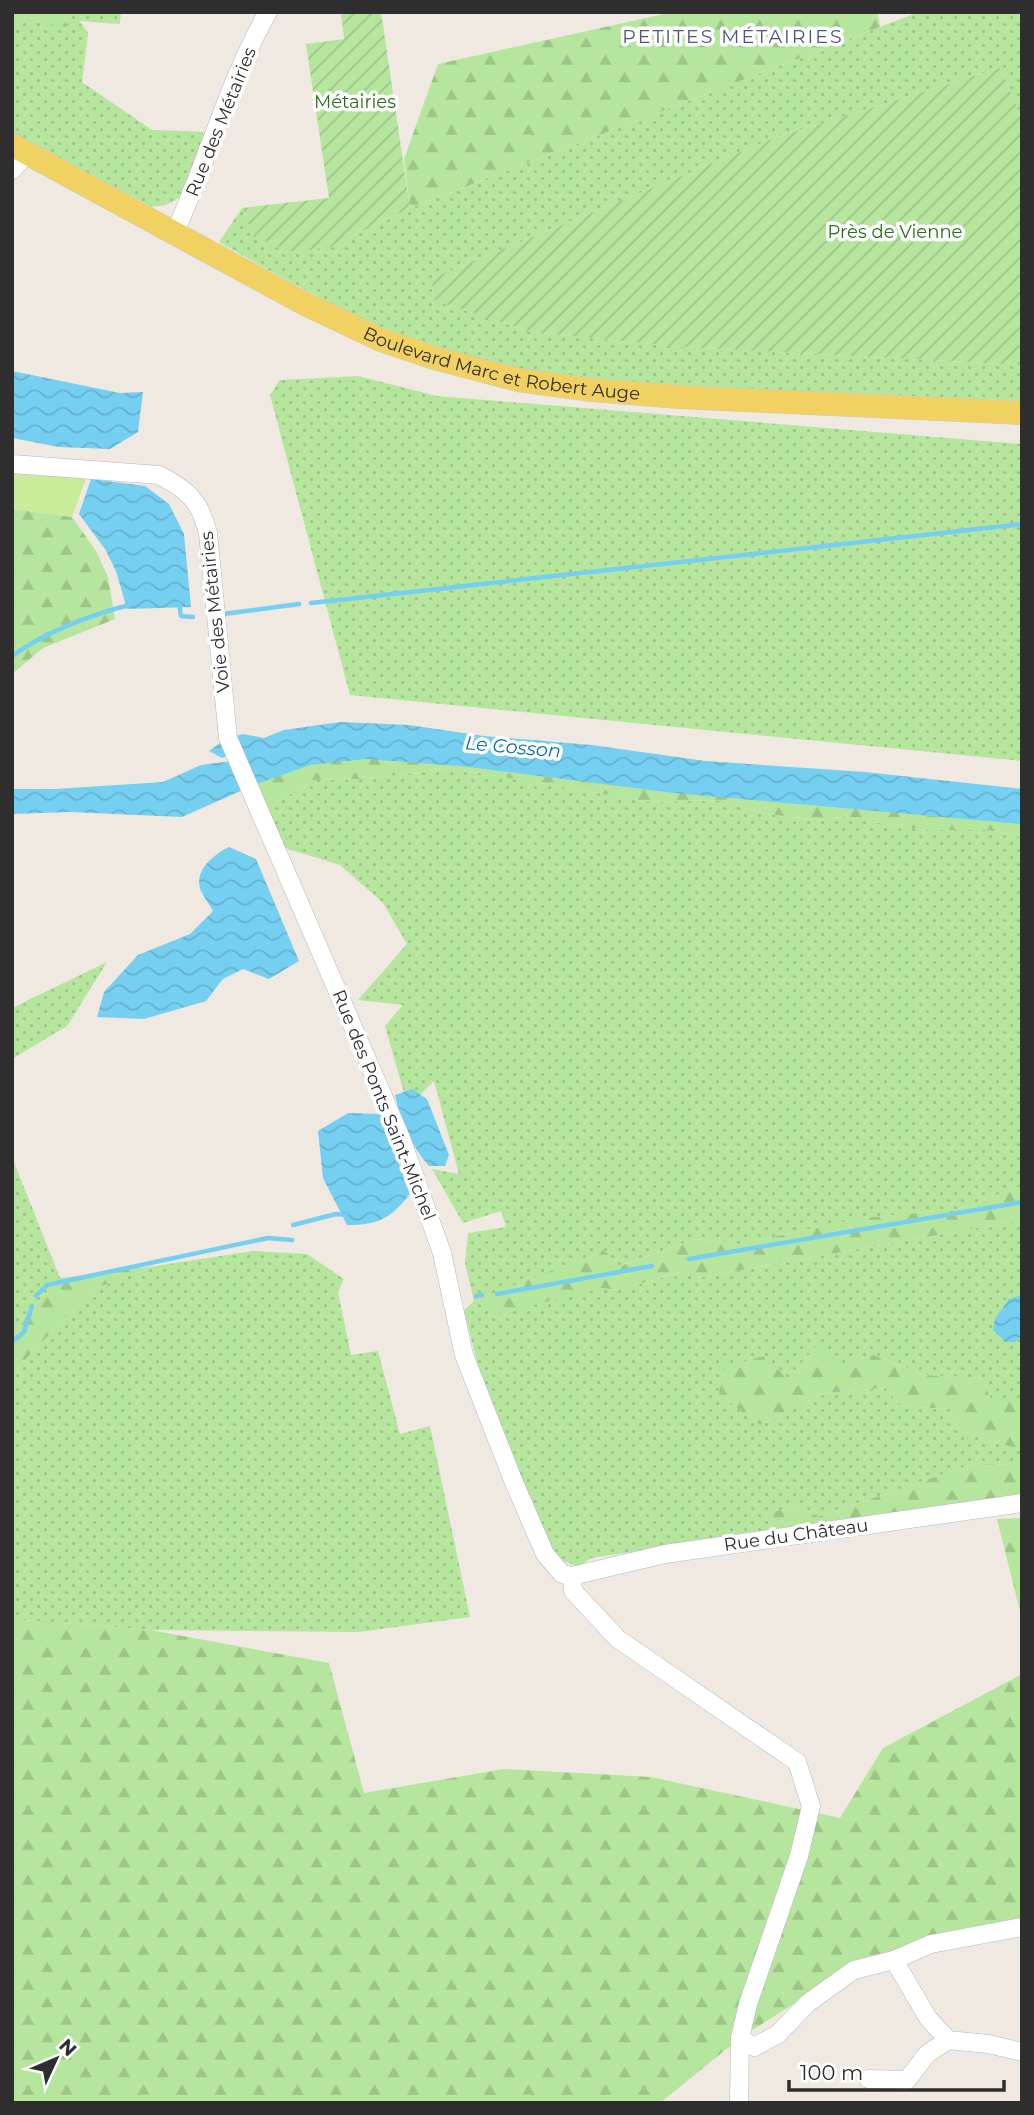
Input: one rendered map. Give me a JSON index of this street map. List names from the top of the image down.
{
  "streets": {
    "main road": ["Boulevard Marc et Robert Auge"],
    "street": [
      "Rue des Métairies",
      "Voie des Métairies",
      "Rue des Ponts Saint-Michel",
      "Rue du Château"
    ]
  },
  "crossings": [
    ["Rue des Métairies", "Boulevard Marc et Robert Auge"],
    ["Voie des Métairies", "Rue des Ponts Saint-Michel"],
    ["Rue des Ponts Saint-Michel", "Rue du Château"]
  ],
  "districts": ["PETITES MÉTAIRIES"],
  "water": ["Le Cosson"],
  "parks": ["Métairies", "Près de Vienne"],
  "scale_bar": "100 m",
  "north": "top right"
}
